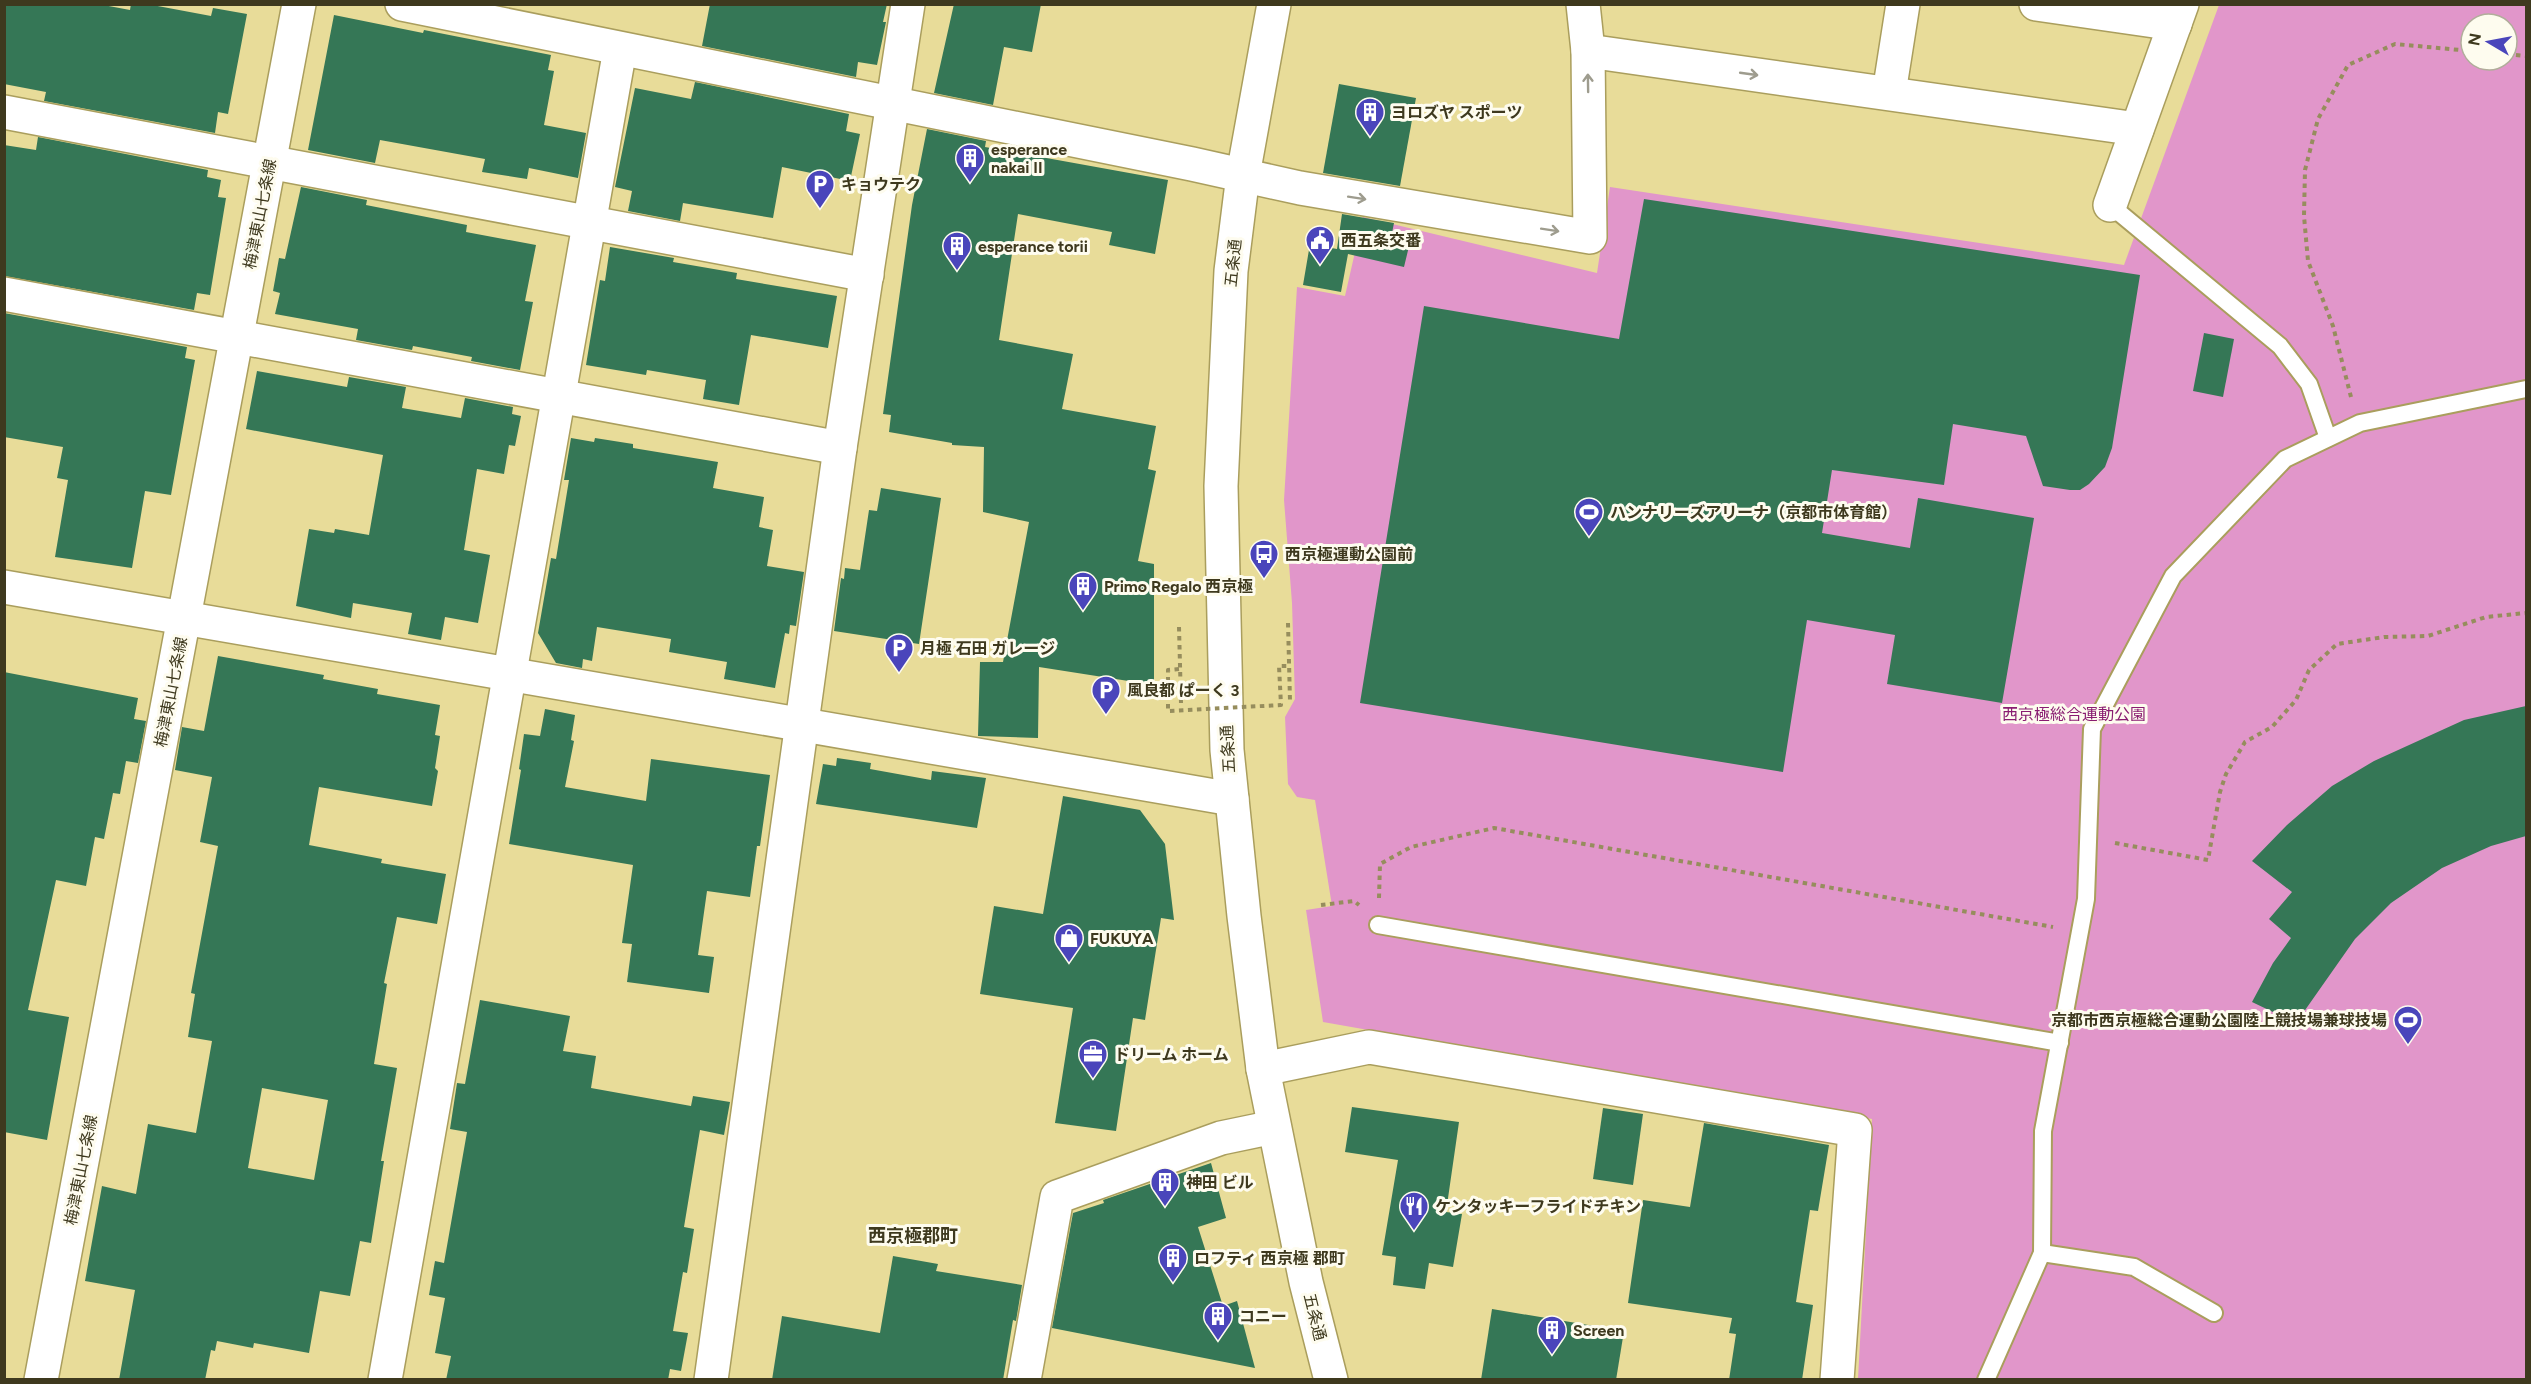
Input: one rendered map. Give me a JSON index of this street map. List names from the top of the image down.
{
  "streets": {
    "main road": ["梅津東山七条線", "五条通"]
  },
  "districts": ["西京極郡町"],
  "parks": ["西京極総合運動公園"],
  "places": {
    "building": [
      "ヨロズヤ スポーツ",
      "esperance nakai II",
      "esperance torii",
      "Primo Regalo 西京極",
      "神田 ビル",
      "ロフティ 西京極 郡町",
      "コニー",
      "Screen"
    ],
    "parking": ["キョウテク", "月極 石田 ガレージ", "風良都 ぱーく 3"],
    "public building": ["西五条交番"],
    "sports": ["ハンナリーズアリーナ（京都市体育館）", "京都市西京極総合運動公園陸上競技場兼球技場"],
    "bus stop": ["西京極運動公園前"],
    "shop": ["FUKUYA"],
    "office": ["ドリーム ホーム"],
    "restaurant": ["ケンタッキーフライドチキン"]
  },
  "north": "left"
}
